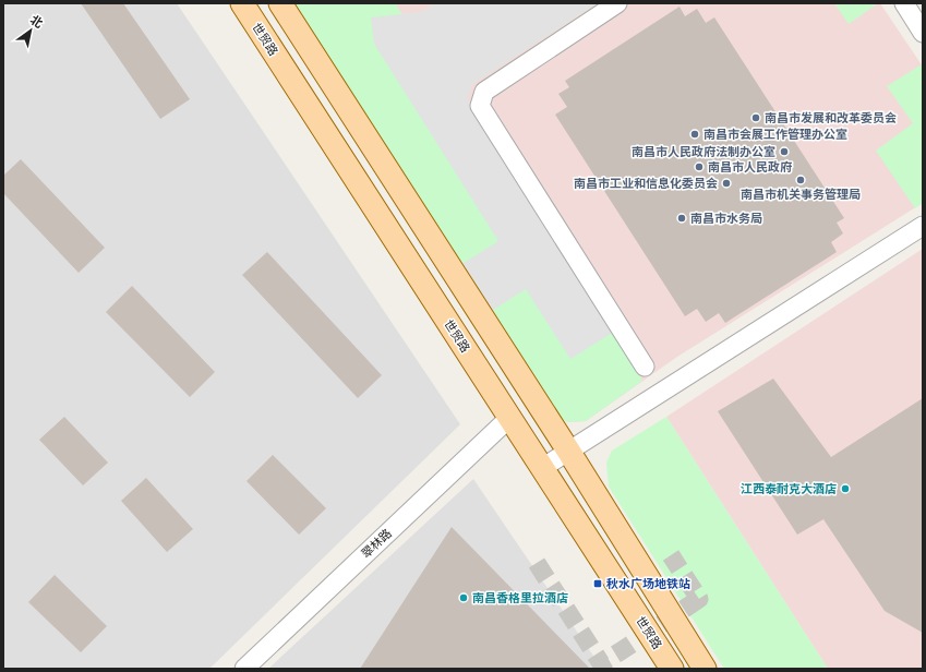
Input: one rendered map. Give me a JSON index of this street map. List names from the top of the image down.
{
  "streets": {
    "main road": ["世贸路"],
    "street": ["翠林路"]
  },
  "crossings": [
    ["世贸路", "翠林路"]
  ],
  "places": {
    "other": [
      "南昌市发展和改革委员会",
      "南昌市会展工作管理办公室",
      "南昌市人民政府法制办公室",
      "南昌市人民政府",
      "南昌市机关事务管理局",
      "南昌市工业和信息化委员会",
      "南昌市水务局",
      "江西泰耐克大酒店",
      "南昌香格里拉酒店"
    ],
    "transit": ["秋水广场地铁站"]
  },
  "north": "top right"
}
